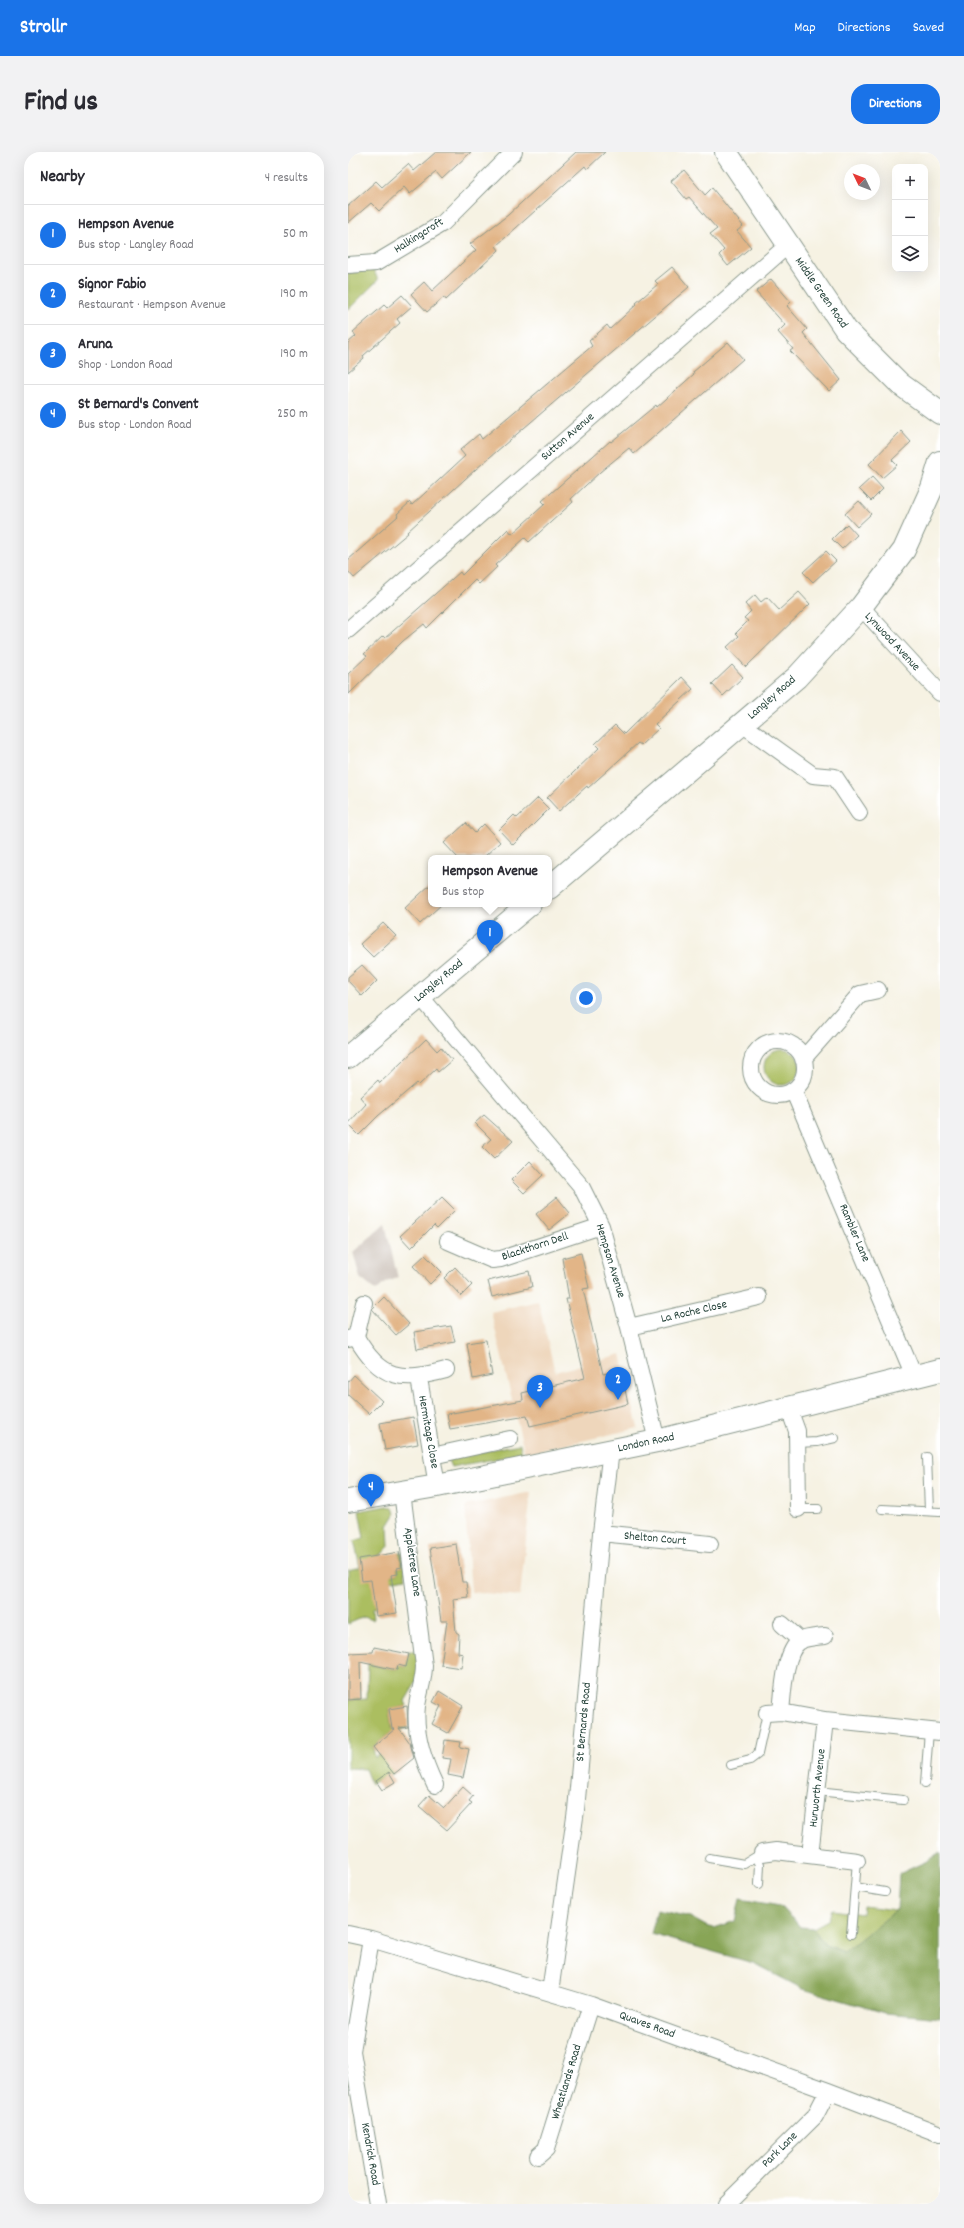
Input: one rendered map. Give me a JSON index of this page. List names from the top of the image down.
{
  "streets": {
    "street": [
      "Halkingcroft",
      "Middle Green Road",
      "Sutton Avenue",
      "Lynwood Avenue",
      "Langley Road",
      "Rambler Lane",
      "Blackthorn Dell",
      "Hempson Avenue",
      "La Roche Close",
      "Hermitage Close",
      "London Road",
      "Shelton Court",
      "Appletree Lane",
      "St Bernards Road",
      "Hurworth Avenue",
      "Quaves Road",
      "Wheatlands Road",
      "Park Lane",
      "Kendrick Road"
    ]
  },
  "crossings": [
    ["Middle Green Road", "Sutton Avenue"],
    ["Lynwood Avenue", "Langley Road"],
    ["Langley Road", "Hempson Avenue"],
    ["Rambler Lane", "London Road"],
    ["Blackthorn Dell", "Hempson Avenue"],
    ["Hempson Avenue", "La Roche Close"],
    ["Hempson Avenue", "London Road"],
    ["Hermitage Close", "London Road"],
    ["London Road", "Appletree Lane"],
    ["London Road", "St Bernards Road"],
    ["Shelton Court", "St Bernards Road"],
    ["St Bernards Road", "Quaves Road"],
    ["Quaves Road", "Wheatlands Road"],
    ["Quaves Road", "Park Lane"],
    ["Quaves Road", "Kendrick Road"]
  ],
  "north": "top left",
  "page": {
    "header": "Strollr",
    "nav": ["Map", "Directions", "Saved"],
    "title": "Find us",
    "buttons": "Directions",
    "heading": ["Nearby", "4 results"],
    "map_buttons": ["+", "−"],
    "list": [
      {
        "mark": "1",
        "name": "Hempson Avenue",
        "note": "Bus stop · Langley Road",
        "value": "50 m"
      },
      {
        "mark": "2",
        "name": "Signor Fabio",
        "note": "Restaurant · Hempson Avenue",
        "value": "190 m"
      },
      {
        "mark": "3",
        "name": "Aruna",
        "note": "Shop · London Road",
        "value": "190 m"
      },
      {
        "mark": "4",
        "name": "St Bernard's Convent",
        "note": "Bus stop · London Road",
        "value": "250 m"
      }
    ],
    "popup": ["Hempson Avenue", "Bus stop"],
    "pins": [
      "1",
      "2",
      "3",
      "4"
    ]
  }
}
